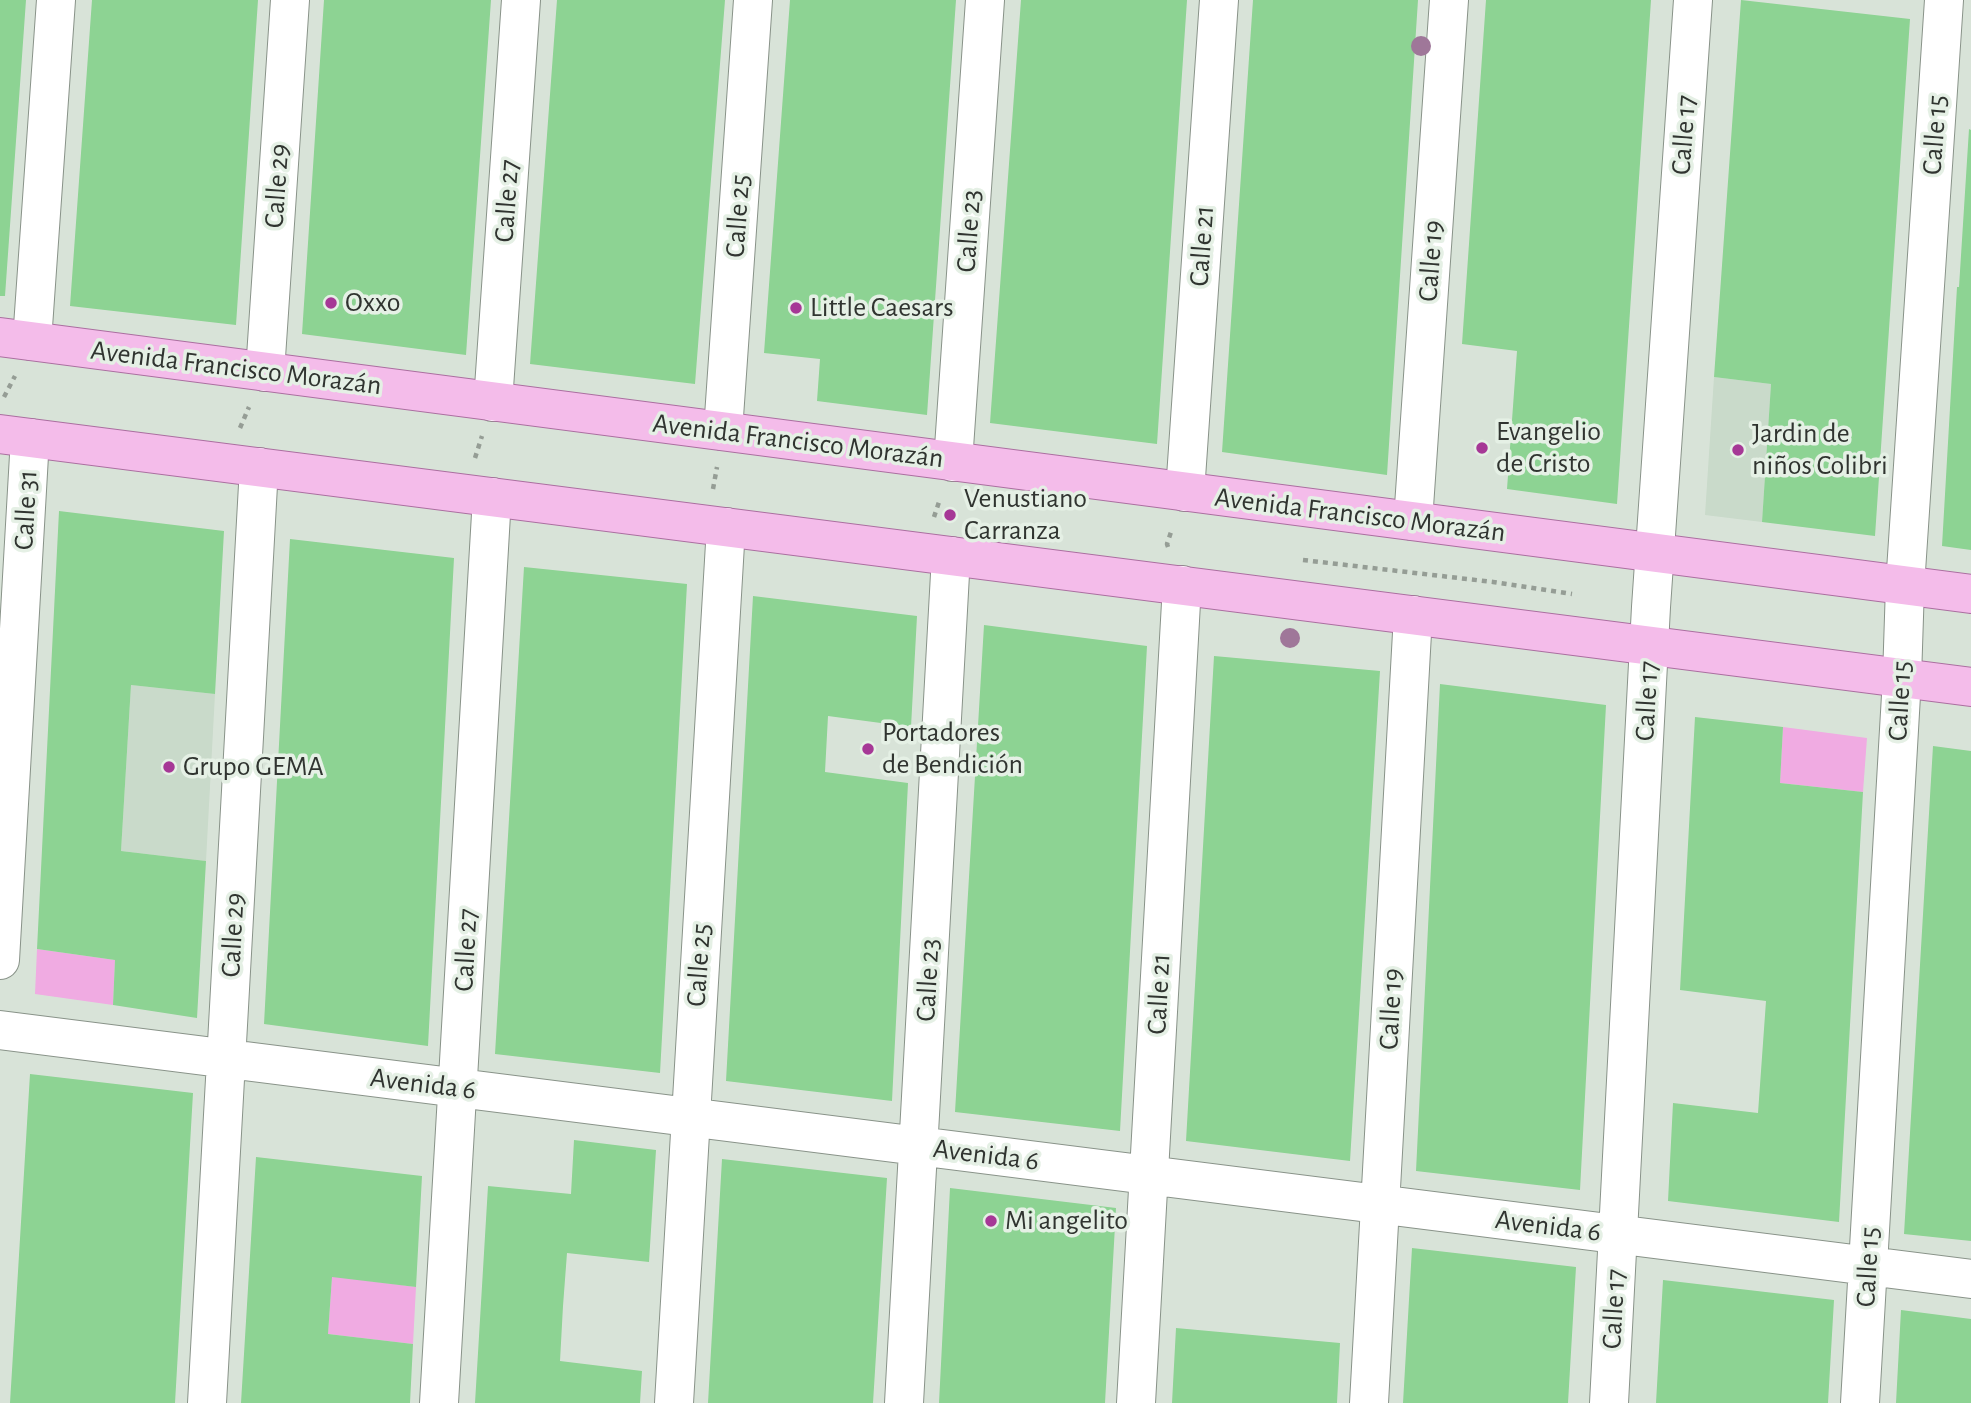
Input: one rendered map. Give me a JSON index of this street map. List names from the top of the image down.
{
  "streets": {
    "main road": ["Avenida Francisco Morazán"],
    "street": [
      "Calle 17",
      "Calle 15",
      "Calle 29",
      "Calle 27",
      "Calle 25",
      "Calle 23",
      "Calle 21",
      "Calle 19",
      "Calle 31",
      "Avenida 6"
    ]
  },
  "crossings": [
    ["Calle 17", "Avenida Francisco Morazán"],
    ["Calle 17", "Avenida 6"],
    ["Calle 15", "Avenida Francisco Morazán"],
    ["Calle 15", "Avenida 6"],
    ["Calle 29", "Avenida Francisco Morazán"],
    ["Calle 29", "Avenida 6"],
    ["Calle 27", "Avenida Francisco Morazán"],
    ["Calle 27", "Avenida 6"],
    ["Calle 25", "Avenida Francisco Morazán"],
    ["Calle 25", "Avenida 6"],
    ["Calle 23", "Avenida Francisco Morazán"],
    ["Calle 23", "Avenida 6"],
    ["Calle 21", "Avenida Francisco Morazán"],
    ["Calle 21", "Avenida 6"],
    ["Calle 19", "Avenida Francisco Morazán"],
    ["Calle 19", "Avenida 6"]
  ],
  "places": [
    "Oxxo",
    "Little Caesars",
    "Evangelio de Cristo",
    "Jardin de niños Colibri",
    "Venustiano Carranza",
    "Portadores de Bendición",
    "Grupo GEMA",
    "Mi angelito"
  ]
}
